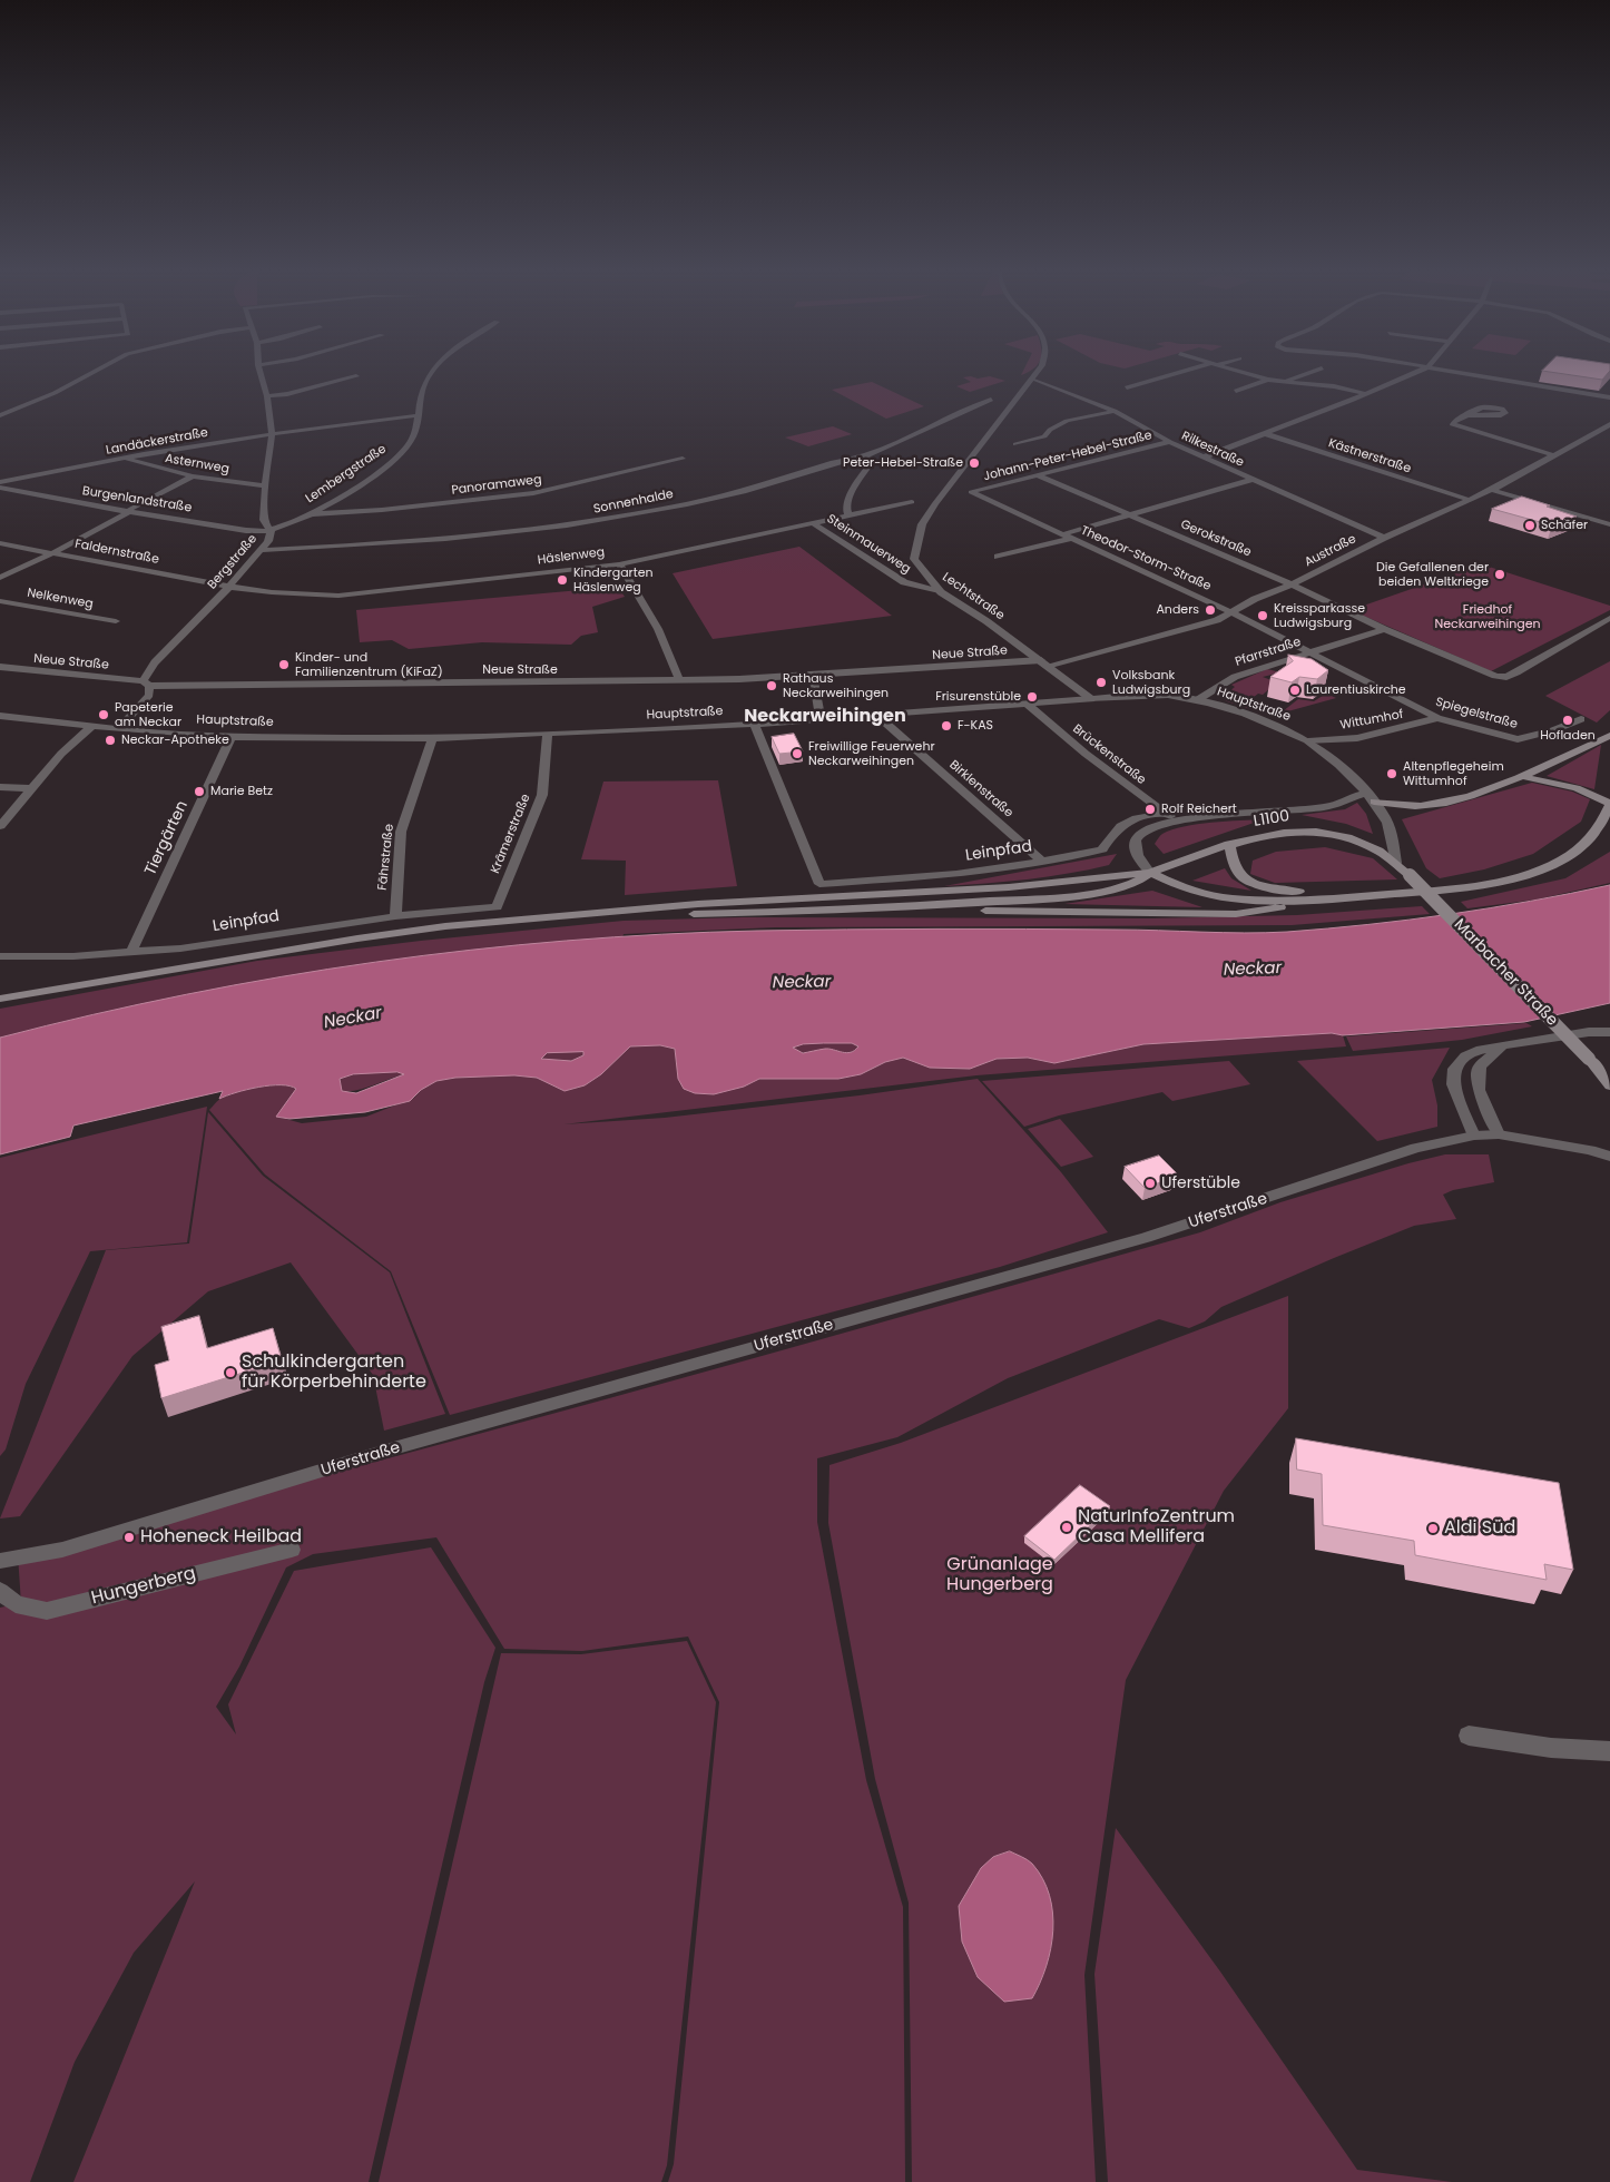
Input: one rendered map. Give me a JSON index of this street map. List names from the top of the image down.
{
  "streets": {
    "main road": ["L1100", "Marbacher Straße"],
    "street": [
      "Landäckerstraße",
      "Rilkestraße",
      "Johann-Peter-Hebel-Straße",
      "Kästnerstraße",
      "Asternweg",
      "Lembergstraße",
      "Panoramaweg",
      "Burgenlandstraße",
      "Sonnenhalde",
      "Gerokstraße",
      "Steinmauerweg",
      "Austraße",
      "Faldernstraße",
      "Häslenweg",
      "Theodor-Storm-Straße",
      "Bergstraße",
      "Lechtstraße",
      "Nelkenweg",
      "Pfarrstraße",
      "Neue Straße",
      "Hauptstraße",
      "Spiegelstraße",
      "Wittumhof",
      "Brückenstraße",
      "Birklenstraße",
      "Krämerstraße",
      "Tiergärten",
      "Leinpfad",
      "Fährstraße",
      "Uferstraße",
      "Hungerberg"
    ]
  },
  "crossings": [
    ["Landäckerstraße", "Asternweg"],
    ["Landäckerstraße", "Lembergstraße"],
    ["Landäckerstraße", "Bergstraße"],
    ["Rilkestraße", "Johann-Peter-Hebel-Straße"],
    ["Rilkestraße", "Austraße"],
    ["Rilkestraße", "Lechtstraße"],
    ["Johann-Peter-Hebel-Straße", "Gerokstraße"],
    ["Johann-Peter-Hebel-Straße", "Theodor-Storm-Straße"],
    ["Kästnerstraße", "Austraße"],
    ["Asternweg", "Bergstraße"],
    ["Lembergstraße", "Panoramaweg"],
    ["Lembergstraße", "Burgenlandstraße"],
    ["Lembergstraße", "Bergstraße"],
    ["Burgenlandstraße", "Bergstraße"],
    ["Sonnenhalde", "Bergstraße"],
    ["Gerokstraße", "Austraße"],
    ["Gerokstraße", "Pfarrstraße"],
    ["Steinmauerweg", "Häslenweg"],
    ["Steinmauerweg", "Lechtstraße"],
    ["Austraße", "Theodor-Storm-Straße"],
    ["Austraße", "Lechtstraße"],
    ["Faldernstraße", "Häslenweg"],
    ["Faldernstraße", "Bergstraße"],
    ["Häslenweg", "Bergstraße"],
    ["Theodor-Storm-Straße", "Pfarrstraße"],
    ["Theodor-Storm-Straße", "Spiegelstraße"],
    ["Bergstraße", "Neue Straße"],
    ["Bergstraße", "Hauptstraße"],
    ["Lechtstraße", "Neue Straße"],
    ["Lechtstraße", "Hauptstraße"],
    ["Pfarrstraße", "Hauptstraße"],
    ["Pfarrstraße", "Spiegelstraße"],
    ["Hauptstraße", "Wittumhof"],
    ["Hauptstraße", "Brückenstraße"],
    ["Hauptstraße", "Birklenstraße"],
    ["Hauptstraße", "L1100"],
    ["Hauptstraße", "Krämerstraße"],
    ["Hauptstraße", "Tiergärten"],
    ["Hauptstraße", "Leinpfad"],
    ["Hauptstraße", "Fährstraße"],
    ["Hauptstraße", "Marbacher Straße"],
    ["Spiegelstraße", "Wittumhof"],
    ["Brückenstraße", "Leinpfad"],
    ["Birklenstraße", "Leinpfad"],
    ["L1100", "Marbacher Straße"],
    ["Krämerstraße", "Leinpfad"],
    ["Tiergärten", "Leinpfad"],
    ["Leinpfad", "Fährstraße"]
  ],
  "districts": ["Neckarweihingen"],
  "water": ["Neckar"],
  "parks": ["Friedhof Neckarweihingen", "Grünanlage Hungerberg"],
  "places": [
    "Peter-Hebel-Straße",
    "Schäfer",
    "Die Gefallenen der beiden Weltkriege",
    "Kindergarten Häslenweg",
    "Anders",
    "Kreissparkasse Ludwigsburg",
    "Kinder- und Familienzentrum (KiFaZ)",
    "Volksbank Ludwigsburg",
    "Rathaus Neckarweihingen",
    "Laurentiuskirche",
    "Frisurenstüble",
    "Papeterie am Neckar",
    "Hofladen",
    "F-KAS",
    "Neckar-Apotheke",
    "Freiwillige Feuerwehr Neckarweihingen",
    "Altenpflegeheim Wittumhof",
    "Marie Betz",
    "Rolf Reichert",
    "Uferstüble",
    "Schulkindergarten für Körperbehinderte",
    "NaturInfoZentrum Casa Mellifera",
    "Aldi Süd",
    "Hoheneck Heilbad"
  ]
}
